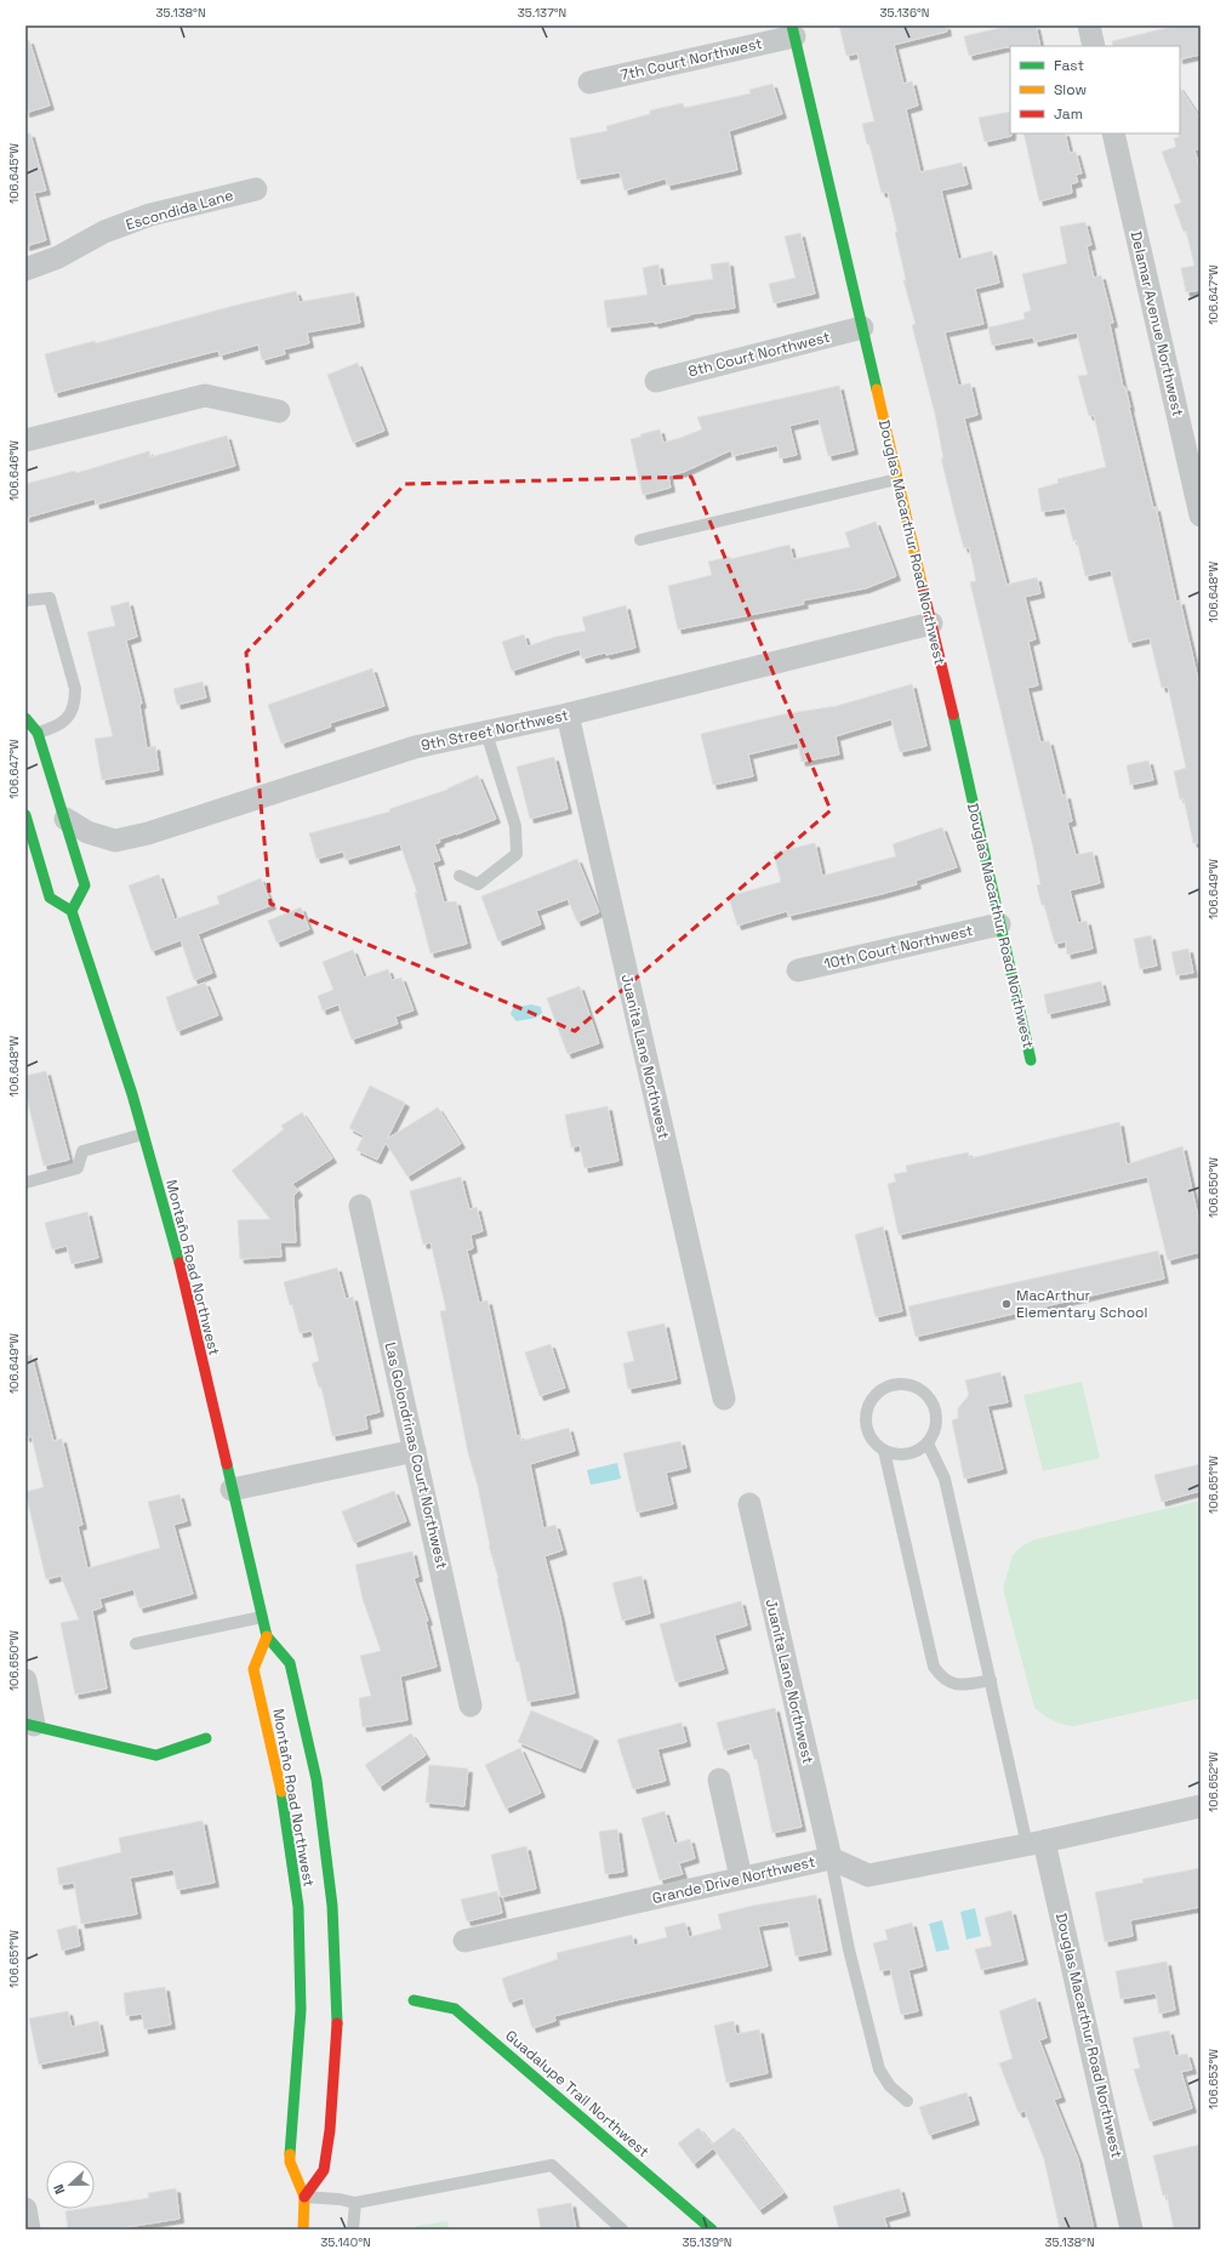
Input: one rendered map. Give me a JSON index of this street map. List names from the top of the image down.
{
  "streets": {
    "main road": ["Douglas Macarthur Road Northwest", "Montaño Road Northwest", "Guadalupe Trail Northwest"],
    "street": [
      "7th Court Northwest",
      "Escondida Lane",
      "Delamar Avenue Northwest",
      "8th Court Northwest",
      "9th Street Northwest",
      "10th Court Northwest",
      "Juanita Lane Northwest",
      "Las Golondrinas Court Northwest",
      "Grande Drive Northwest"
    ]
  },
  "crossings": [
    ["7th Court Northwest", "Douglas Macarthur Road Northwest"],
    ["8th Court Northwest", "Douglas Macarthur Road Northwest"],
    ["Douglas Macarthur Road Northwest", "9th Street Northwest"],
    ["Douglas Macarthur Road Northwest", "10th Court Northwest"],
    ["Douglas Macarthur Road Northwest", "Grande Drive Northwest"],
    ["9th Street Northwest", "Juanita Lane Northwest"],
    ["Juanita Lane Northwest", "Grande Drive Northwest"]
  ],
  "places": ["MacArthur Elementary School"],
  "legend": ["Fast", "Slow", "Jam"],
  "north": "left",
  "coordinates": [
    "35.138°N",
    "35.137°N",
    "35.136°N",
    "106.645°W",
    "106.647°W",
    "106.646°W",
    "106.648°W",
    "106.649°W",
    "106.650°W",
    "106.651°W",
    "106.652°W",
    "106.653°W",
    "35.140°N",
    "35.139°N"
  ]
}
